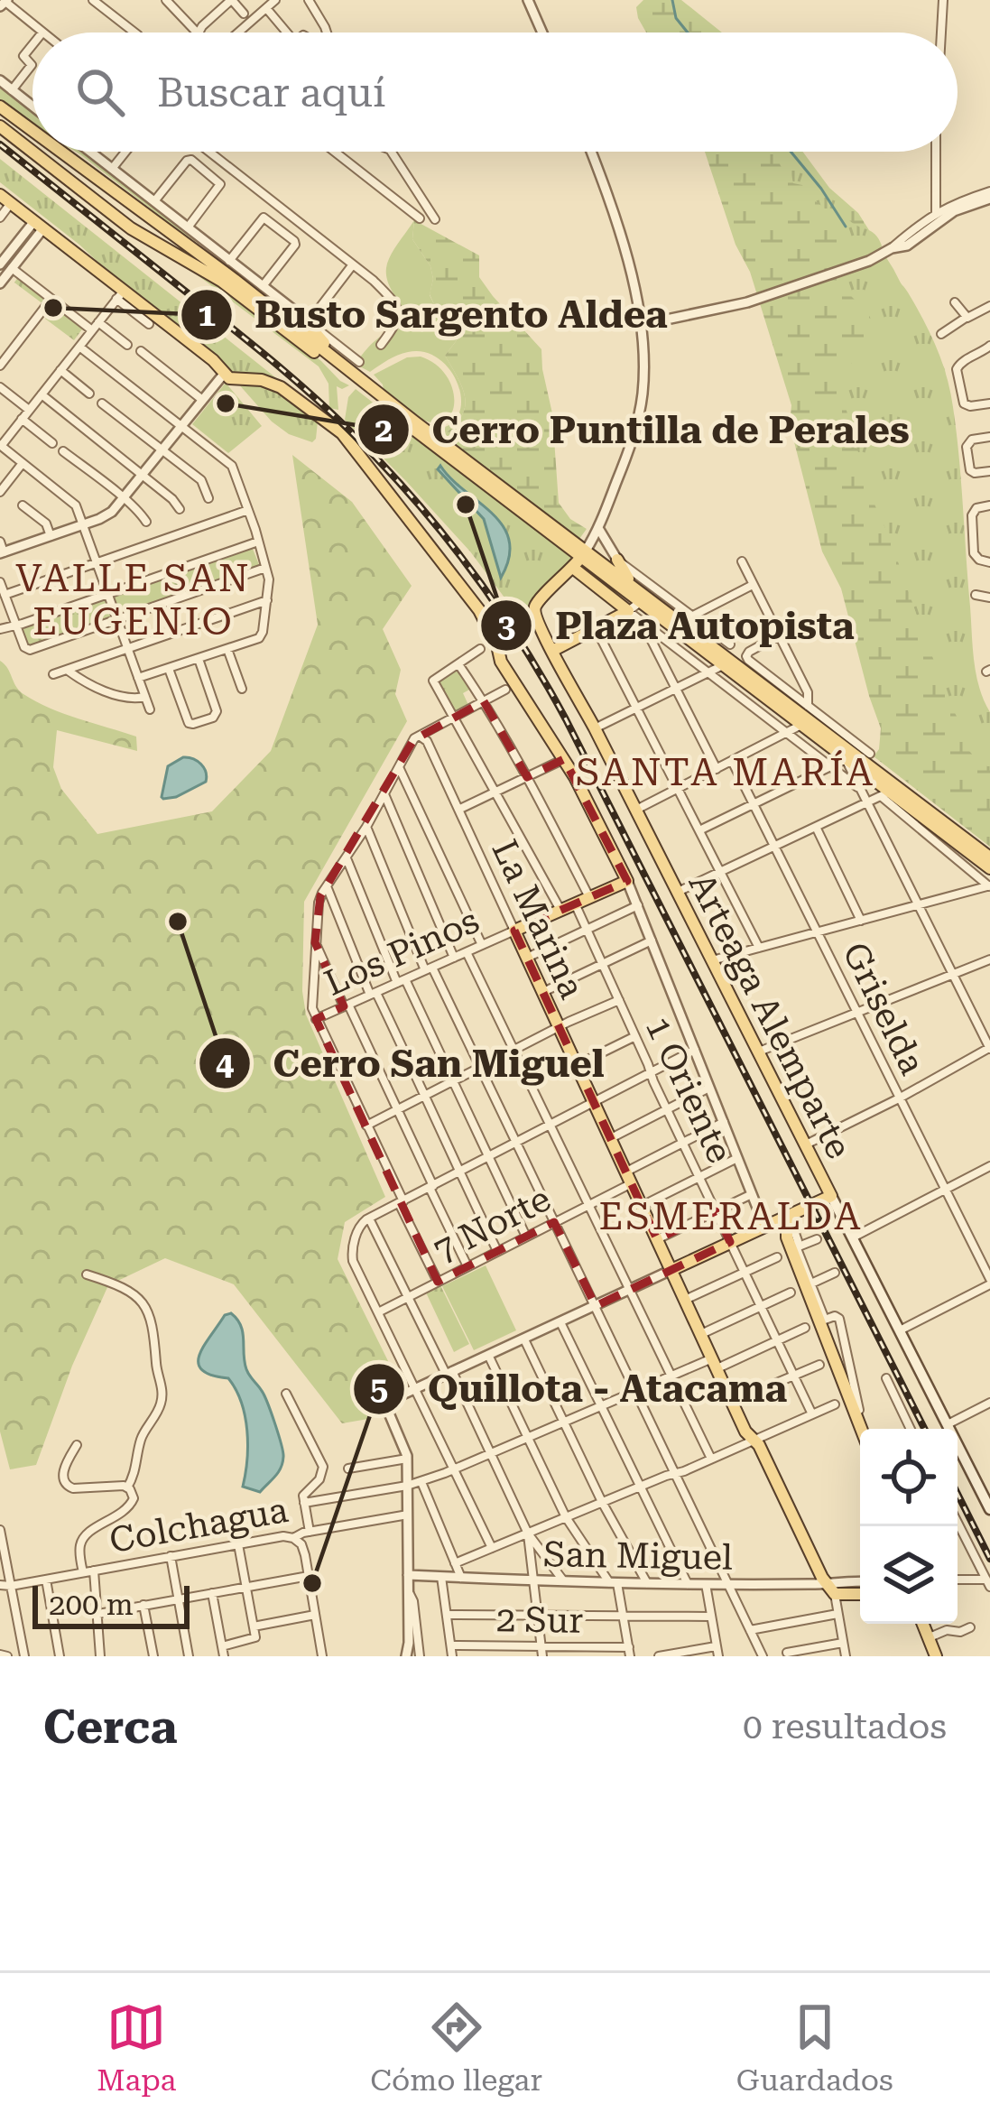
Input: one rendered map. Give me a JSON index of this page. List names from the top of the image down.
{
  "streets": {
    "main road": [
      "La Marina",
      "Los Pinos",
      "Arteaga Alemparte",
      "San Miguel"
    ],
    "street": [
      "Griselda",
      "1 Oriente",
      "7 Norte",
      "Colchagua",
      "2 Sur"
    ]
  },
  "crossings": [
    ["La Marina", "Los Pinos"],
    ["La Marina", "7 Norte"],
    ["La Marina", "San Miguel"],
    ["Los Pinos", "1 Oriente"],
    ["1 Oriente", "7 Norte"]
  ],
  "districts": ["VALLE SAN EUGENIO", "SANTA MARÍA", "ESMERALDA"],
  "places": [
    "Busto Sargento Aldea",
    "Cerro Puntilla de Perales",
    "Plaza Autopista",
    "Cerro San Miguel",
    "Quillota - Atacama"
  ],
  "scale_bar": "200 m",
  "page": {
    "search": "Buscar aquí",
    "scale": "200 m",
    "heading": ["Cerca", "0 resultados"],
    "nav": ["Mapa", "Cómo llegar", "Guardados"]
  }
}
